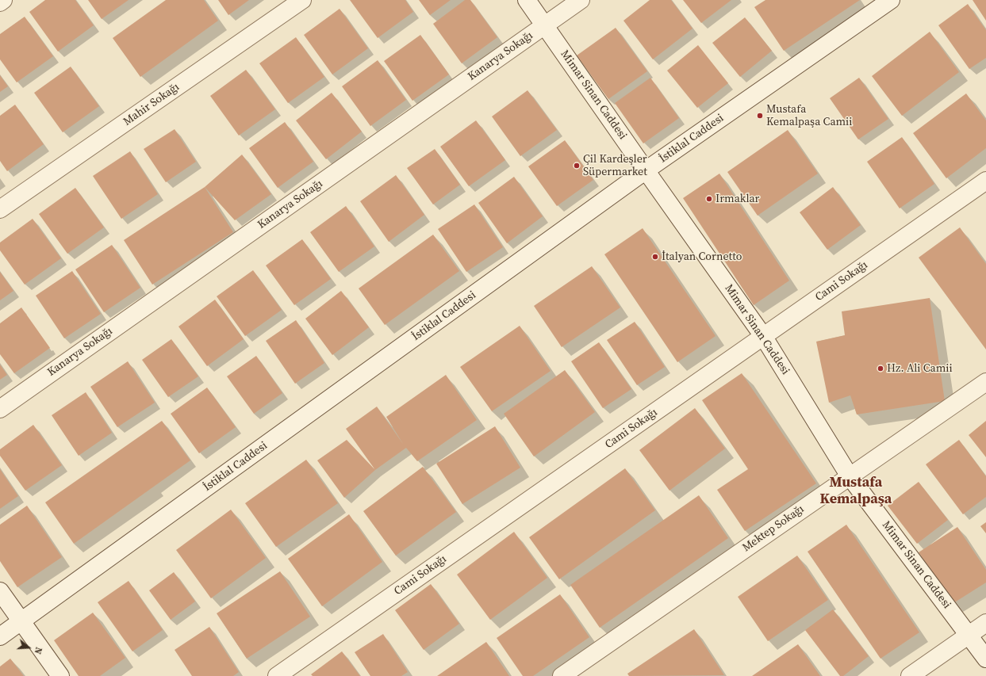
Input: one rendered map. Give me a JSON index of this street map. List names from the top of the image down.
{
  "streets": {
    "street": [
      "Kanarya Sokağı",
      "Mimar Sinan Caddesi",
      "Mahir Sokağı",
      "İstiklal Caddesi",
      "Cami Sokağı",
      "Mektep Sokağı"
    ]
  },
  "crossings": [
    ["Kanarya Sokağı", "Mimar Sinan Caddesi"],
    ["Mimar Sinan Caddesi", "İstiklal Caddesi"],
    ["Mimar Sinan Caddesi", "Cami Sokağı"],
    ["Mimar Sinan Caddesi", "Mektep Sokağı"]
  ],
  "districts": ["Mustafa Kemalpaşa"],
  "places": [
    "Mustafa Kemalpaşa Camii",
    "Çil Kardeşler Süpermarket",
    "Irmaklar",
    "İtalyan Cornetto",
    "Hz. Ali Camii"
  ],
  "north": "right"
}
